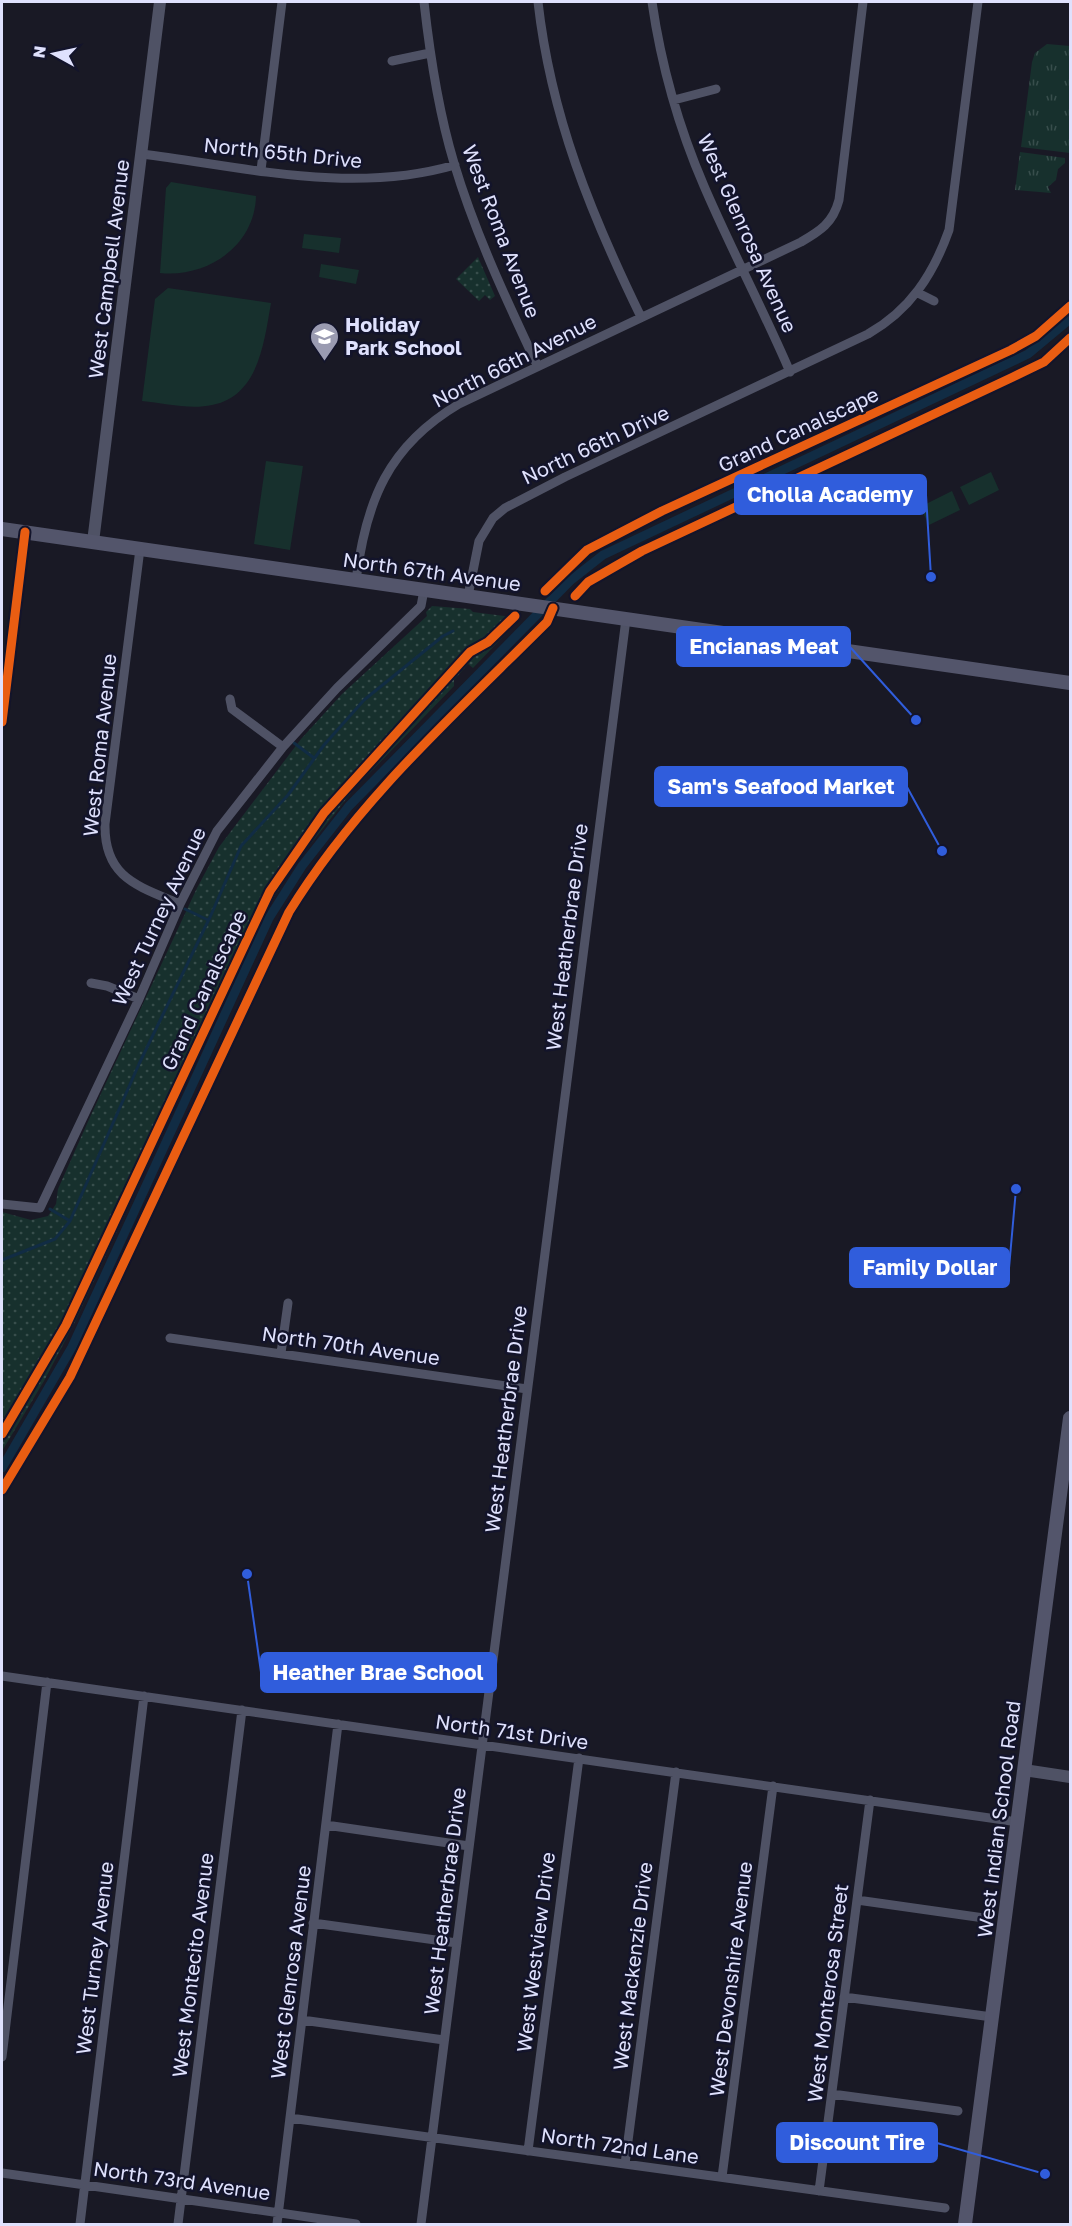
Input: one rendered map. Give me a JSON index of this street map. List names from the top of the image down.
{
  "streets": {
    "main road": ["North 67th Avenue", "West Indian School Road"],
    "street": [
      "North 65th Drive",
      "West Roma Avenue",
      "West Glenrosa Avenue",
      "West Campbell Avenue",
      "North 66th Avenue",
      "North 66th Drive",
      "West Turney Avenue",
      "West Heatherbrae Drive",
      "North 70th Avenue",
      "North 71st Drive",
      "West Westview Drive",
      "West Montecito Avenue",
      "West Mackenzie Drive",
      "West Devonshire Avenue",
      "West Monterosa Street",
      "North 72nd Lane",
      "North 73rd Avenue"
    ],
    "cycle path": ["Grand Canalscape"]
  },
  "crossings": [
    ["North 65th Drive", "West Roma Avenue"],
    ["North 65th Drive", "West Campbell Avenue"],
    ["West Roma Avenue", "North 66th Avenue"],
    ["West Roma Avenue", "North 67th Avenue"],
    ["West Roma Avenue", "West Turney Avenue"],
    ["West Glenrosa Avenue", "North 66th Avenue"],
    ["West Glenrosa Avenue", "North 66th Drive"],
    ["West Glenrosa Avenue", "North 71st Drive"],
    ["West Glenrosa Avenue", "North 72nd Lane"],
    ["West Glenrosa Avenue", "North 73rd Avenue"],
    ["West Campbell Avenue", "North 67th Avenue"],
    ["North 66th Avenue", "North 67th Avenue"],
    ["North 66th Drive", "North 67th Avenue"],
    ["North 67th Avenue", "West Turney Avenue"],
    ["North 67th Avenue", "West Heatherbrae Drive"],
    ["West Turney Avenue", "North 71st Drive"],
    ["West Turney Avenue", "North 73rd Avenue"],
    ["West Heatherbrae Drive", "North 70th Avenue"],
    ["West Heatherbrae Drive", "North 71st Drive"],
    ["West Heatherbrae Drive", "North 72nd Lane"],
    ["North 71st Drive", "West Indian School Road"],
    ["North 71st Drive", "West Westview Drive"],
    ["North 71st Drive", "West Montecito Avenue"],
    ["North 71st Drive", "West Mackenzie Drive"],
    ["North 71st Drive", "West Devonshire Avenue"],
    ["North 71st Drive", "West Monterosa Street"],
    ["West Westview Drive", "North 72nd Lane"],
    ["West Montecito Avenue", "North 73rd Avenue"],
    ["West Mackenzie Drive", "North 72nd Lane"],
    ["West Devonshire Avenue", "North 72nd Lane"],
    ["West Monterosa Street", "North 72nd Lane"]
  ],
  "places": {
    "school or university": ["Holiday Park School"],
    "other": [
      "Cholla Academy",
      "Encianas Meat",
      "Sam's Seafood Market",
      "Family Dollar",
      "Heather Brae School",
      "Discount Tire"
    ]
  },
  "north": "left"
}
